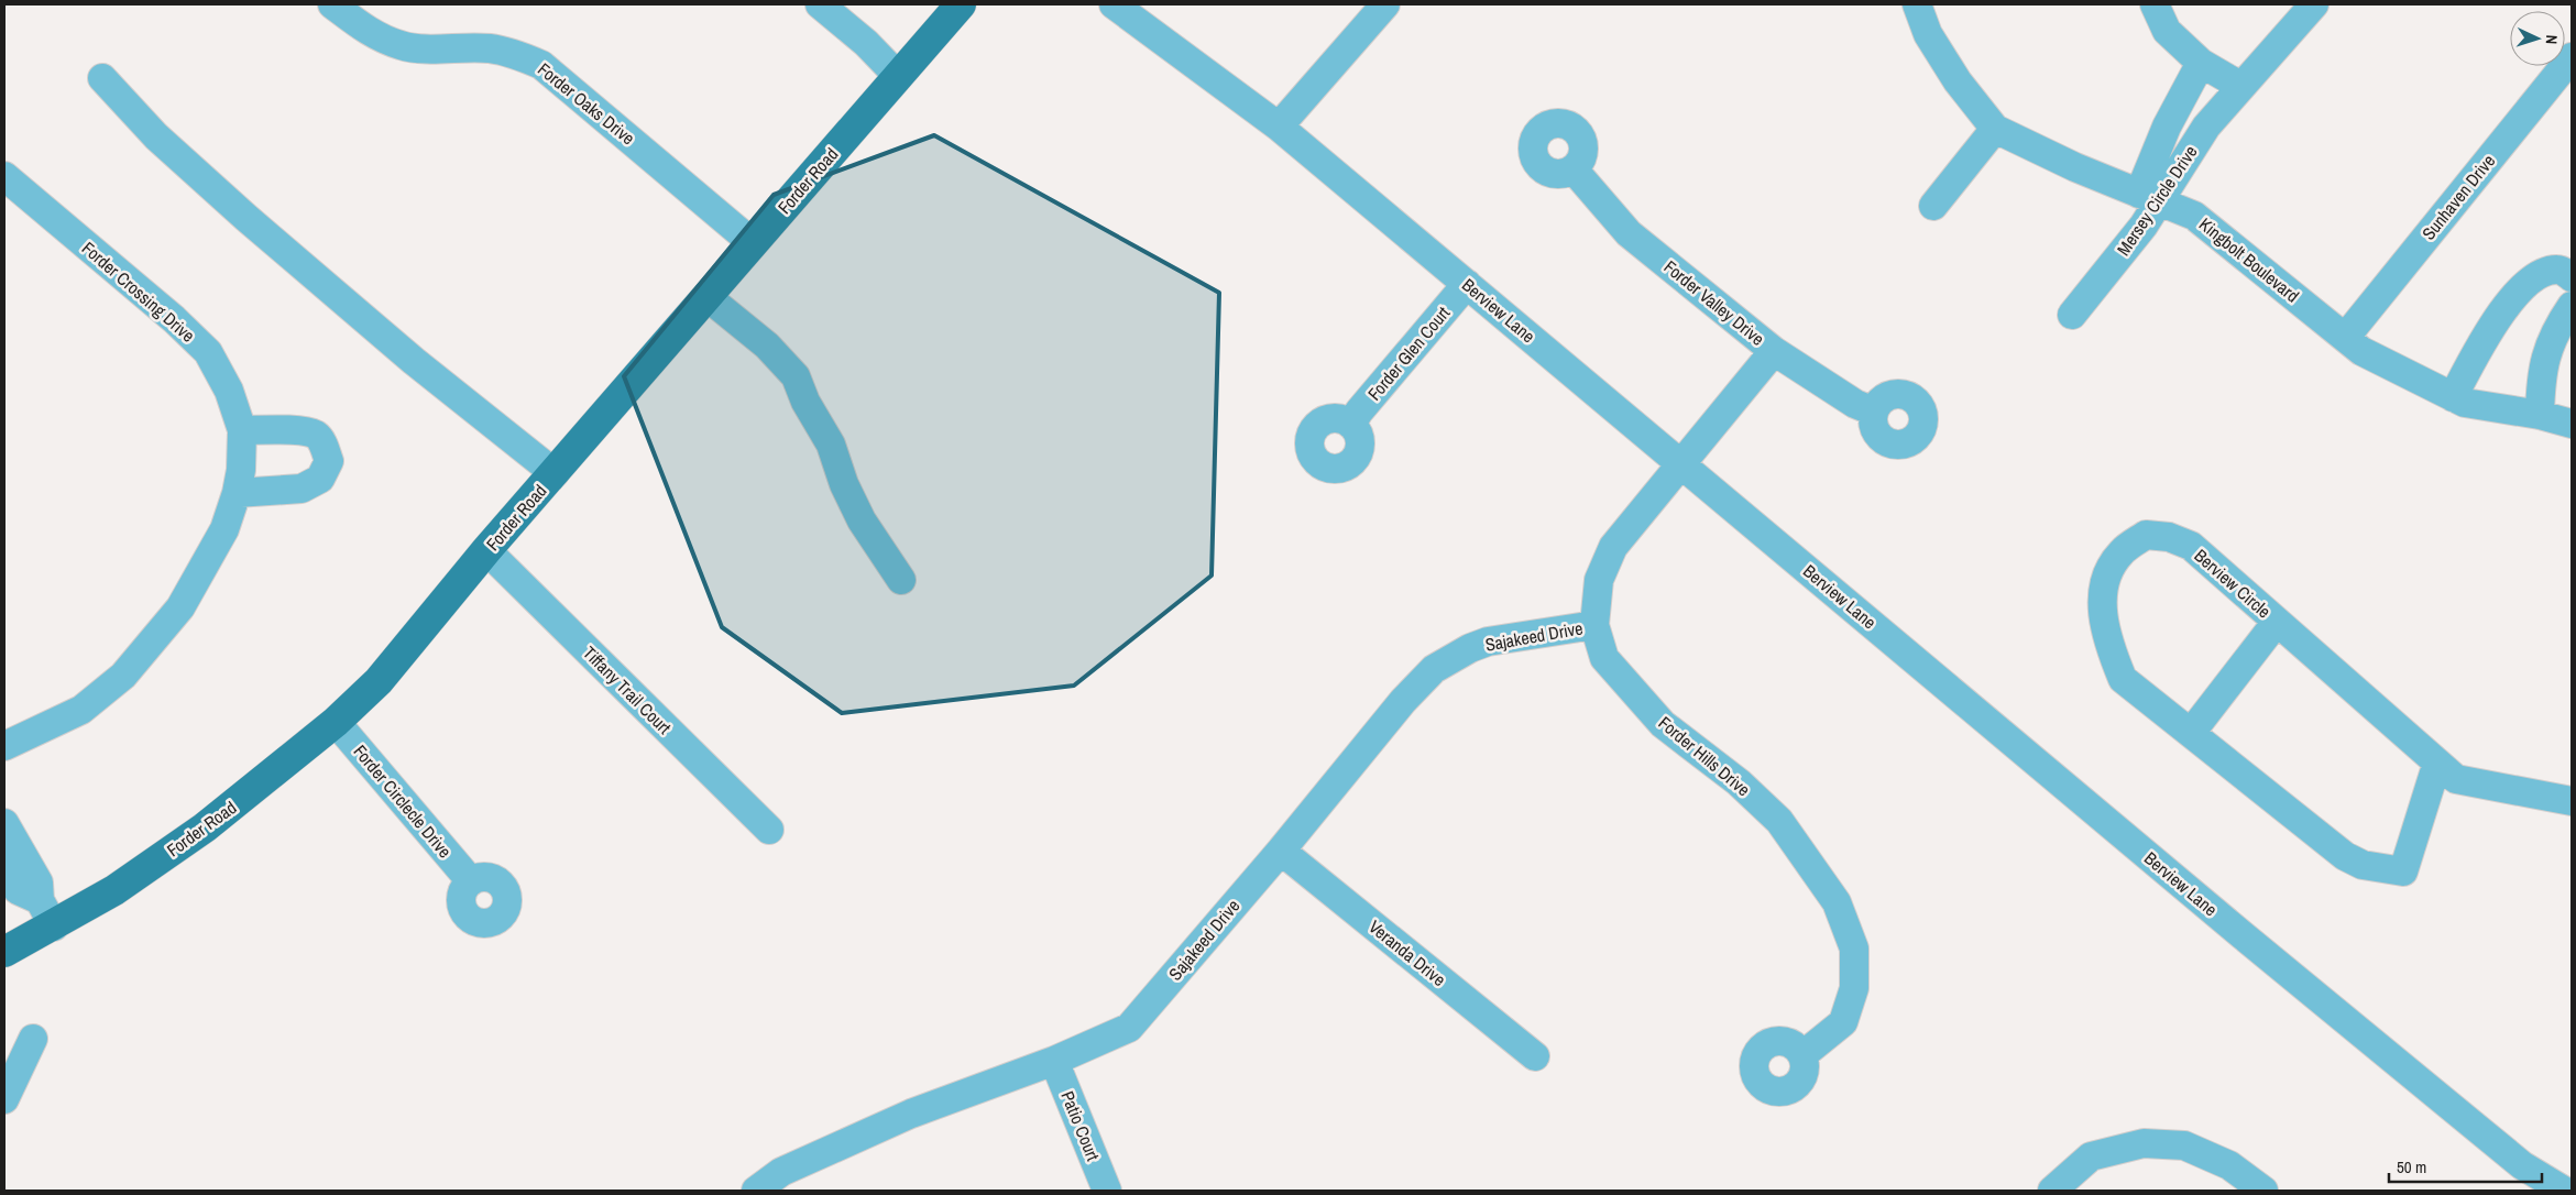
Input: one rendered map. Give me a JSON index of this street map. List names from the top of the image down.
{
  "streets": {
    "main road": ["Forder Road"],
    "street": [
      "Forder Oaks Drive",
      "Sunhaven Drive",
      "Mersey Circle Drive",
      "Kingbolt Boulevard",
      "Forder Crossing Drive",
      "Forder Valley Drive",
      "Berview Lane",
      "Forder Glen Court",
      "Berview Circle",
      "Sajakeed Drive",
      "Tiffany Trail Court",
      "Forder Hills Drive",
      "Forder Circlecle Drive",
      "Veranda Drive",
      "Patio Court"
    ]
  },
  "crossings": [
    ["Forder Oaks Drive", "Forder Road"],
    ["Forder Road", "Tiffany Trail Court"],
    ["Forder Road", "Forder Circlecle Drive"],
    ["Sunhaven Drive", "Kingbolt Boulevard"],
    ["Mersey Circle Drive", "Kingbolt Boulevard"],
    ["Forder Valley Drive", "Forder Hills Drive"],
    ["Berview Lane", "Forder Glen Court"],
    ["Berview Lane", "Forder Hills Drive"],
    ["Sajakeed Drive", "Forder Hills Drive"],
    ["Sajakeed Drive", "Veranda Drive"],
    ["Sajakeed Drive", "Patio Court"]
  ],
  "scale_bar": "50 m",
  "north": "right"
}
